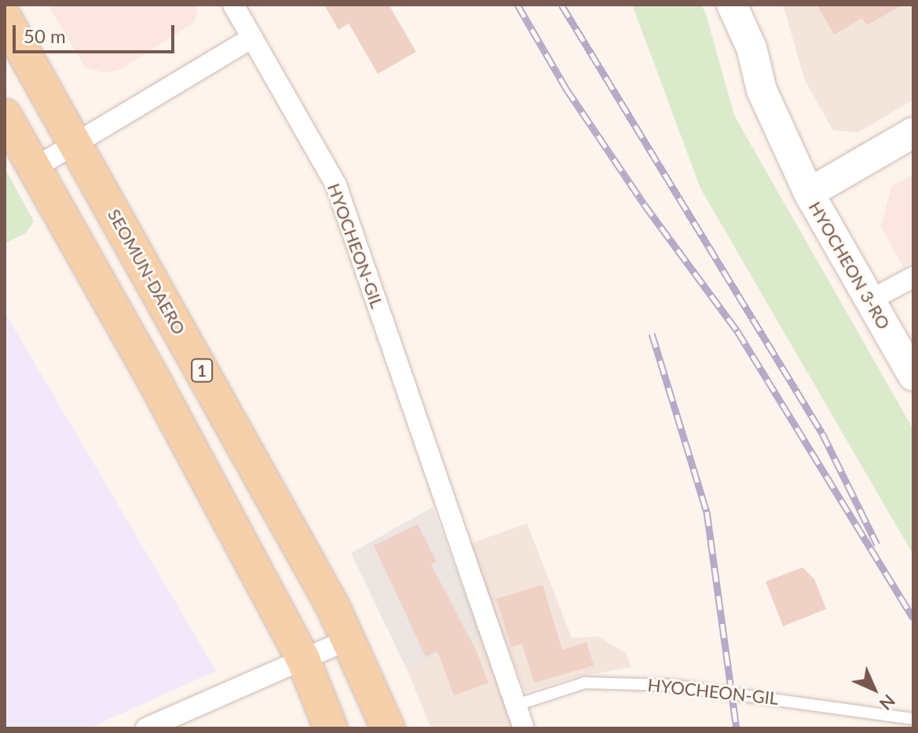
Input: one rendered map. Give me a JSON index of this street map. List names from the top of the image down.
{
  "streets": {
    "main road": ["SEOMUN-DAERO", "1"],
    "street": ["HYOCHEON-GIL", "HYOCHEON 3-RO"]
  },
  "scale_bar": "50 m",
  "north": "bottom right"
}
